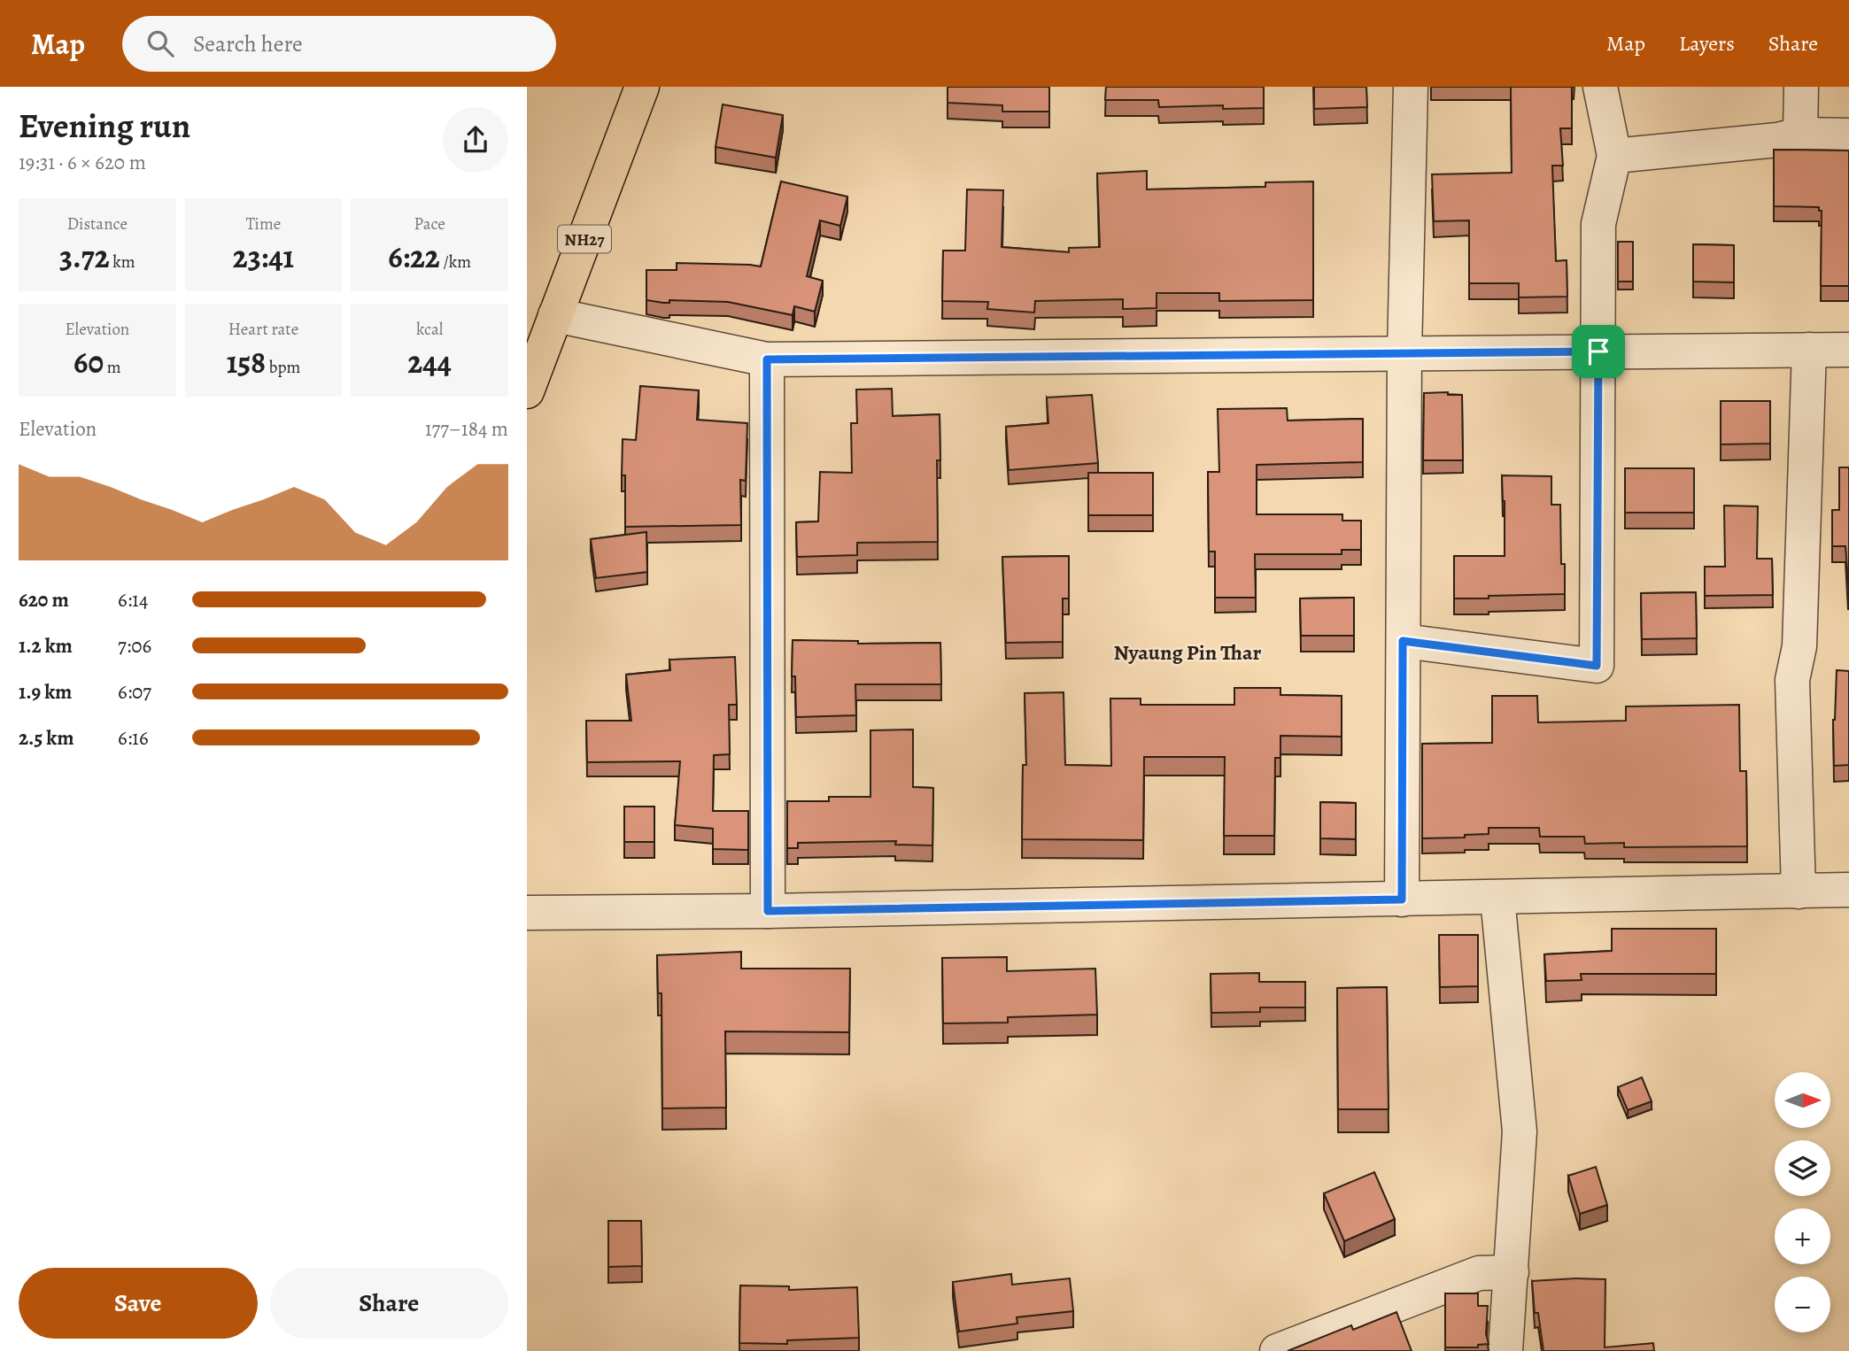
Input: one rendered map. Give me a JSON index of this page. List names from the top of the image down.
{
  "streets": {
    "highway": ["NH27"]
  },
  "districts": ["Nyaung Pin Thar"],
  "north": "right",
  "page": {
    "header": "Map",
    "search": "Search here",
    "nav": ["Map", "Layers", "Share"],
    "heading": ["Evening run", "19:31 · 6 × 620 m"],
    "stats": [
      ["Distance", "3.72 km"],
      ["Time", "23:41"],
      ["Pace", "6:22 /km"],
      ["Elevation", "60 m"],
      ["Heart rate", "158 bpm"],
      ["kcal", "244"]
    ],
    "chart": ["Elevation", "177–184 m"],
    "list": [
      {
        "name": "620 m",
        "note": "6:14"
      },
      {
        "name": "1.2 km",
        "note": "7:06"
      },
      {
        "name": "1.9 km",
        "note": "6:07"
      },
      {
        "name": "2.5 km",
        "note": "6:16"
      }
    ],
    "map_buttons": ["+", "−"],
    "buttons": ["Save", "Share"]
  }
}
